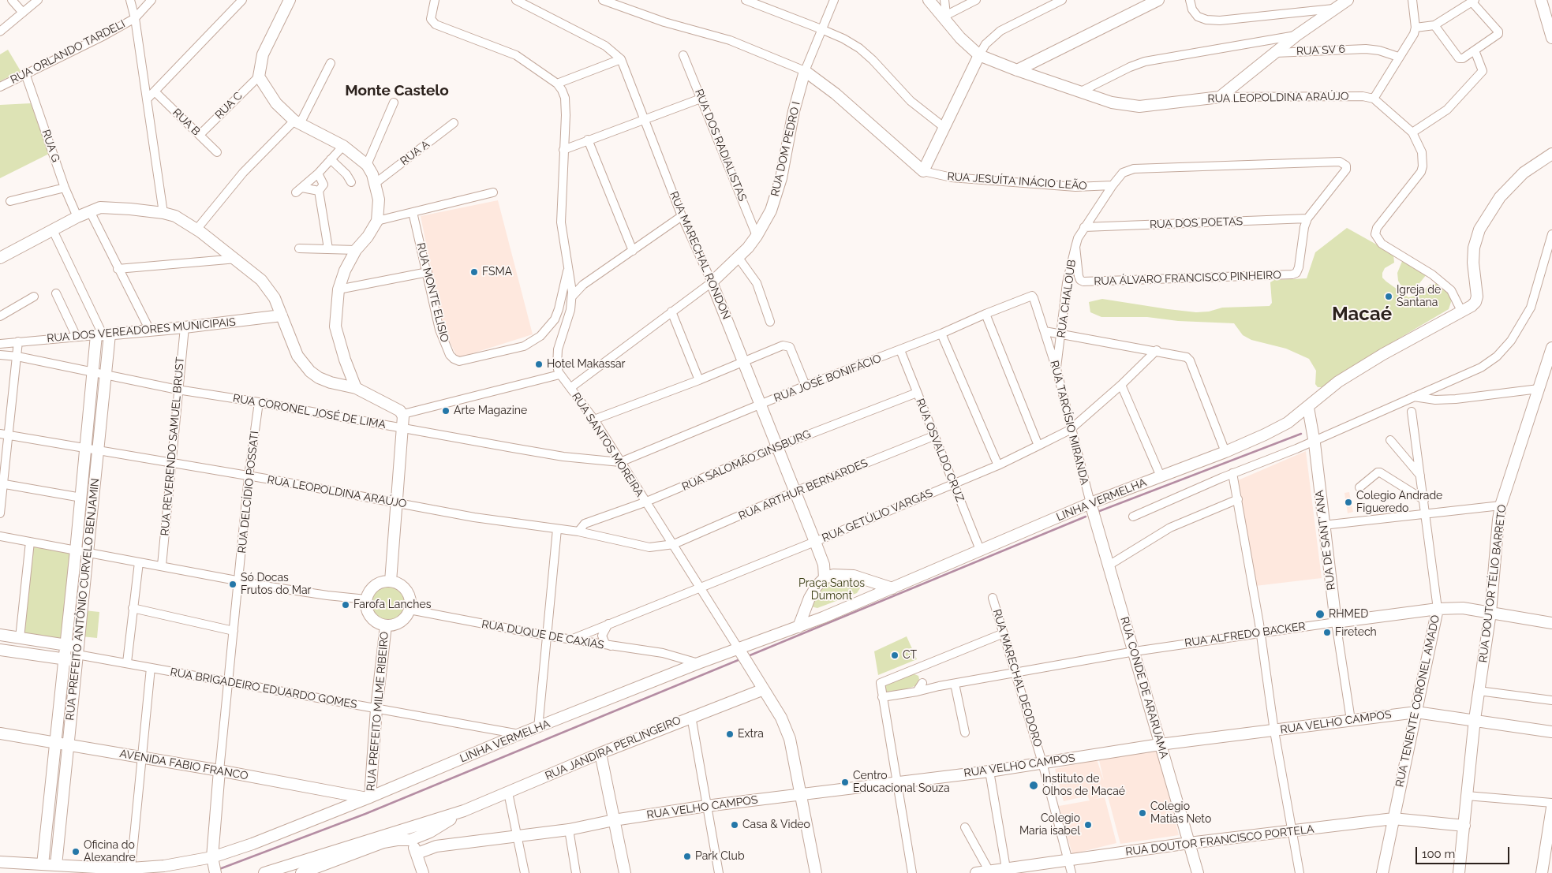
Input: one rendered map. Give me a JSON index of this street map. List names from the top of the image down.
{
  "streets": {
    "main road": [
      "RUA LEOPOLDINA ARAÚJO",
      "RUA DOM PEDRO I",
      "RUA MARECHAL RONDON",
      "RUA DOS VEREADORES MUNICIPAIS",
      "LINHA VERMELHA",
      "RUA DE SANT' ANA",
      "RUA DOUTOR TÉLIO BARRETO",
      "RUA PREFEITO ANTÔNIO CURVELO BENJAMIN",
      "RUA ALFREDO BACKER",
      "RUA CONDE DE ARARUAMA",
      "RUA TENENTE CORONEL AMADO",
      "RUA PREFEITO MILME RIBEIRO",
      "RUA VELHO CAMPOS",
      "RUA JANDIRA PERLINGEIRO",
      "AVENIDA FABIO FRANCO",
      "RUA DOUTOR FRANCISCO PORTELA"
    ],
    "street": [
      "RUA SV 6",
      "RUA ORLANDO TARDELI",
      "RUA C",
      "RUA B",
      "RUA DOS RADIALISTAS",
      "RUA G",
      "RUA A",
      "RUA JESUÍTA INÁCIO LEÃO",
      "RUA DOS POETAS",
      "RUA ÁLVARO FRANCISCO PINHEIRO",
      "RUA MONTE ELISIO",
      "RUA CHALOUB",
      "RUA JOSÉ BONIFÁCIO",
      "RUA CORONEL JOSÉ DE LIMA",
      "RUA TARCÍSIO MIRANDA",
      "RUA SANTOS MOREIRA",
      "RUA REVERENDO SAMUEL BRUST",
      "RUA OSVALDO CRUZ",
      "RUA SALOMÃO GINSBURG",
      "RUA ARTHUR BERNARDES",
      "RUA DELCÍDIO POSSATI",
      "RUA GETÚLIO VARGAS",
      "RUA DUQUE DE CAXIAS",
      "RUA MARECHAL DEODORO",
      "RUA BRIGADEIRO EDUARDO GOMES"
    ]
  },
  "crossings": [
    ["RUA ORLANDO TARDELI", "RUA G"],
    ["RUA LEOPOLDINA ARAÚJO", "RUA SANTOS MOREIRA"],
    ["RUA LEOPOLDINA ARAÚJO", "RUA REVERENDO SAMUEL BRUST"],
    ["RUA LEOPOLDINA ARAÚJO", "RUA SALOMÃO GINSBURG"],
    ["RUA LEOPOLDINA ARAÚJO", "RUA ARTHUR BERNARDES"],
    ["RUA LEOPOLDINA ARAÚJO", "RUA DELCÍDIO POSSATI"],
    ["RUA LEOPOLDINA ARAÚJO", "RUA PREFEITO ANTÔNIO CURVELO BENJAMIN"],
    ["RUA C", "RUA B"],
    ["RUA DOS RADIALISTAS", "RUA DOM PEDRO I"],
    ["RUA DOM PEDRO I", "RUA MARECHAL RONDON"],
    ["RUA JESUÍTA INÁCIO LEÃO", "RUA CHALOUB"],
    ["RUA DOS POETAS", "RUA ÁLVARO FRANCISCO PINHEIRO"],
    ["RUA DOS POETAS", "RUA CHALOUB"],
    ["RUA MARECHAL RONDON", "RUA JOSÉ BONIFÁCIO"],
    ["RUA MARECHAL RONDON", "RUA SALOMÃO GINSBURG"],
    ["RUA MARECHAL RONDON", "RUA ARTHUR BERNARDES"],
    ["RUA MARECHAL RONDON", "RUA GETÚLIO VARGAS"],
    ["RUA ÁLVARO FRANCISCO PINHEIRO", "RUA CHALOUB"],
    ["RUA CHALOUB", "RUA TARCÍSIO MIRANDA"],
    ["RUA DOS VEREADORES MUNICIPAIS", "RUA REVERENDO SAMUEL BRUST"],
    ["RUA DOS VEREADORES MUNICIPAIS", "RUA PREFEITO ANTÔNIO CURVELO BENJAMIN"],
    ["RUA JOSÉ BONIFÁCIO", "RUA CORONEL JOSÉ DE LIMA"],
    ["RUA JOSÉ BONIFÁCIO", "RUA TARCÍSIO MIRANDA"],
    ["RUA JOSÉ BONIFÁCIO", "RUA SANTOS MOREIRA"],
    ["RUA JOSÉ BONIFÁCIO", "RUA OSVALDO CRUZ"],
    ["RUA CORONEL JOSÉ DE LIMA", "RUA SANTOS MOREIRA"],
    ["RUA CORONEL JOSÉ DE LIMA", "RUA REVERENDO SAMUEL BRUST"],
    ["RUA CORONEL JOSÉ DE LIMA", "RUA DELCÍDIO POSSATI"],
    ["RUA CORONEL JOSÉ DE LIMA", "RUA PREFEITO ANTÔNIO CURVELO BENJAMIN"],
    ["RUA TARCÍSIO MIRANDA", "LINHA VERMELHA"],
    ["RUA TARCÍSIO MIRANDA", "RUA GETÚLIO VARGAS"],
    ["RUA TARCÍSIO MIRANDA", "RUA CONDE DE ARARUAMA"],
    ["RUA SANTOS MOREIRA", "RUA SALOMÃO GINSBURG"],
    ["RUA SANTOS MOREIRA", "RUA ARTHUR BERNARDES"],
    ["RUA SANTOS MOREIRA", "LINHA VERMELHA"],
    ["RUA SANTOS MOREIRA", "RUA GETÚLIO VARGAS"],
    ["RUA OSVALDO CRUZ", "RUA SALOMÃO GINSBURG"],
    ["RUA OSVALDO CRUZ", "RUA ARTHUR BERNARDES"],
    ["RUA OSVALDO CRUZ", "LINHA VERMELHA"],
    ["RUA OSVALDO CRUZ", "RUA GETÚLIO VARGAS"],
    ["RUA DELCÍDIO POSSATI", "RUA BRIGADEIRO EDUARDO GOMES"],
    ["RUA DELCÍDIO POSSATI", "AVENIDA FABIO FRANCO"],
    ["LINHA VERMELHA", "RUA DE SANT' ANA"],
    ["LINHA VERMELHA", "RUA PREFEITO ANTÔNIO CURVELO BENJAMIN"],
    ["LINHA VERMELHA", "RUA DUQUE DE CAXIAS"],
    ["LINHA VERMELHA", "RUA CONDE DE ARARUAMA"],
    ["LINHA VERMELHA", "RUA BRIGADEIRO EDUARDO GOMES"],
    ["LINHA VERMELHA", "RUA PREFEITO MILME RIBEIRO"],
    ["LINHA VERMELHA", "AVENIDA FABIO FRANCO"],
    ["RUA GETÚLIO VARGAS", "RUA DUQUE DE CAXIAS"],
    ["RUA DE SANT' ANA", "RUA ALFREDO BACKER"],
    ["RUA DE SANT' ANA", "RUA VELHO CAMPOS"],
    ["RUA DOUTOR TÉLIO BARRETO", "RUA ALFREDO BACKER"],
    ["RUA DOUTOR TÉLIO BARRETO", "RUA VELHO CAMPOS"],
    ["RUA DOUTOR TÉLIO BARRETO", "RUA DOUTOR FRANCISCO PORTELA"],
    ["RUA PREFEITO ANTÔNIO CURVELO BENJAMIN", "RUA BRIGADEIRO EDUARDO GOMES"],
    ["RUA PREFEITO ANTÔNIO CURVELO BENJAMIN", "AVENIDA FABIO FRANCO"],
    ["RUA DUQUE DE CAXIAS", "RUA PREFEITO MILME RIBEIRO"],
    ["RUA ALFREDO BACKER", "RUA MARECHAL DEODORO"],
    ["RUA ALFREDO BACKER", "RUA CONDE DE ARARUAMA"],
    ["RUA ALFREDO BACKER", "RUA TENENTE CORONEL AMADO"],
    ["RUA MARECHAL DEODORO", "RUA VELHO CAMPOS"],
    ["RUA MARECHAL DEODORO", "RUA DOUTOR FRANCISCO PORTELA"],
    ["RUA CONDE DE ARARUAMA", "RUA VELHO CAMPOS"],
    ["RUA CONDE DE ARARUAMA", "RUA DOUTOR FRANCISCO PORTELA"],
    ["RUA BRIGADEIRO EDUARDO GOMES", "RUA PREFEITO MILME RIBEIRO"],
    ["RUA TENENTE CORONEL AMADO", "RUA VELHO CAMPOS"],
    ["RUA TENENTE CORONEL AMADO", "RUA DOUTOR FRANCISCO PORTELA"],
    ["RUA PREFEITO MILME RIBEIRO", "AVENIDA FABIO FRANCO"]
  ],
  "districts": ["Monte Castelo", "Macaé"],
  "parks": ["Praça Santos Dumont"],
  "places": [
    "FSMA",
    "Igreja de Santana",
    "Hotel Makassar",
    "Arte Magazine",
    "Colegio Andrade Figueredo",
    "Só Docas Frutos do Mar",
    "Farofa Lanches",
    "RHMED",
    "Firetech",
    "CT",
    "Extra",
    "Centro Educacional Souza",
    "Instituto de Olhos de Macaé",
    "Colegio Matias Neto",
    "Casa & Video",
    "Colegio Maria isabel",
    "Oficina do Alexandre",
    "Park Club"
  ],
  "scale_bar": "100 m"
}
